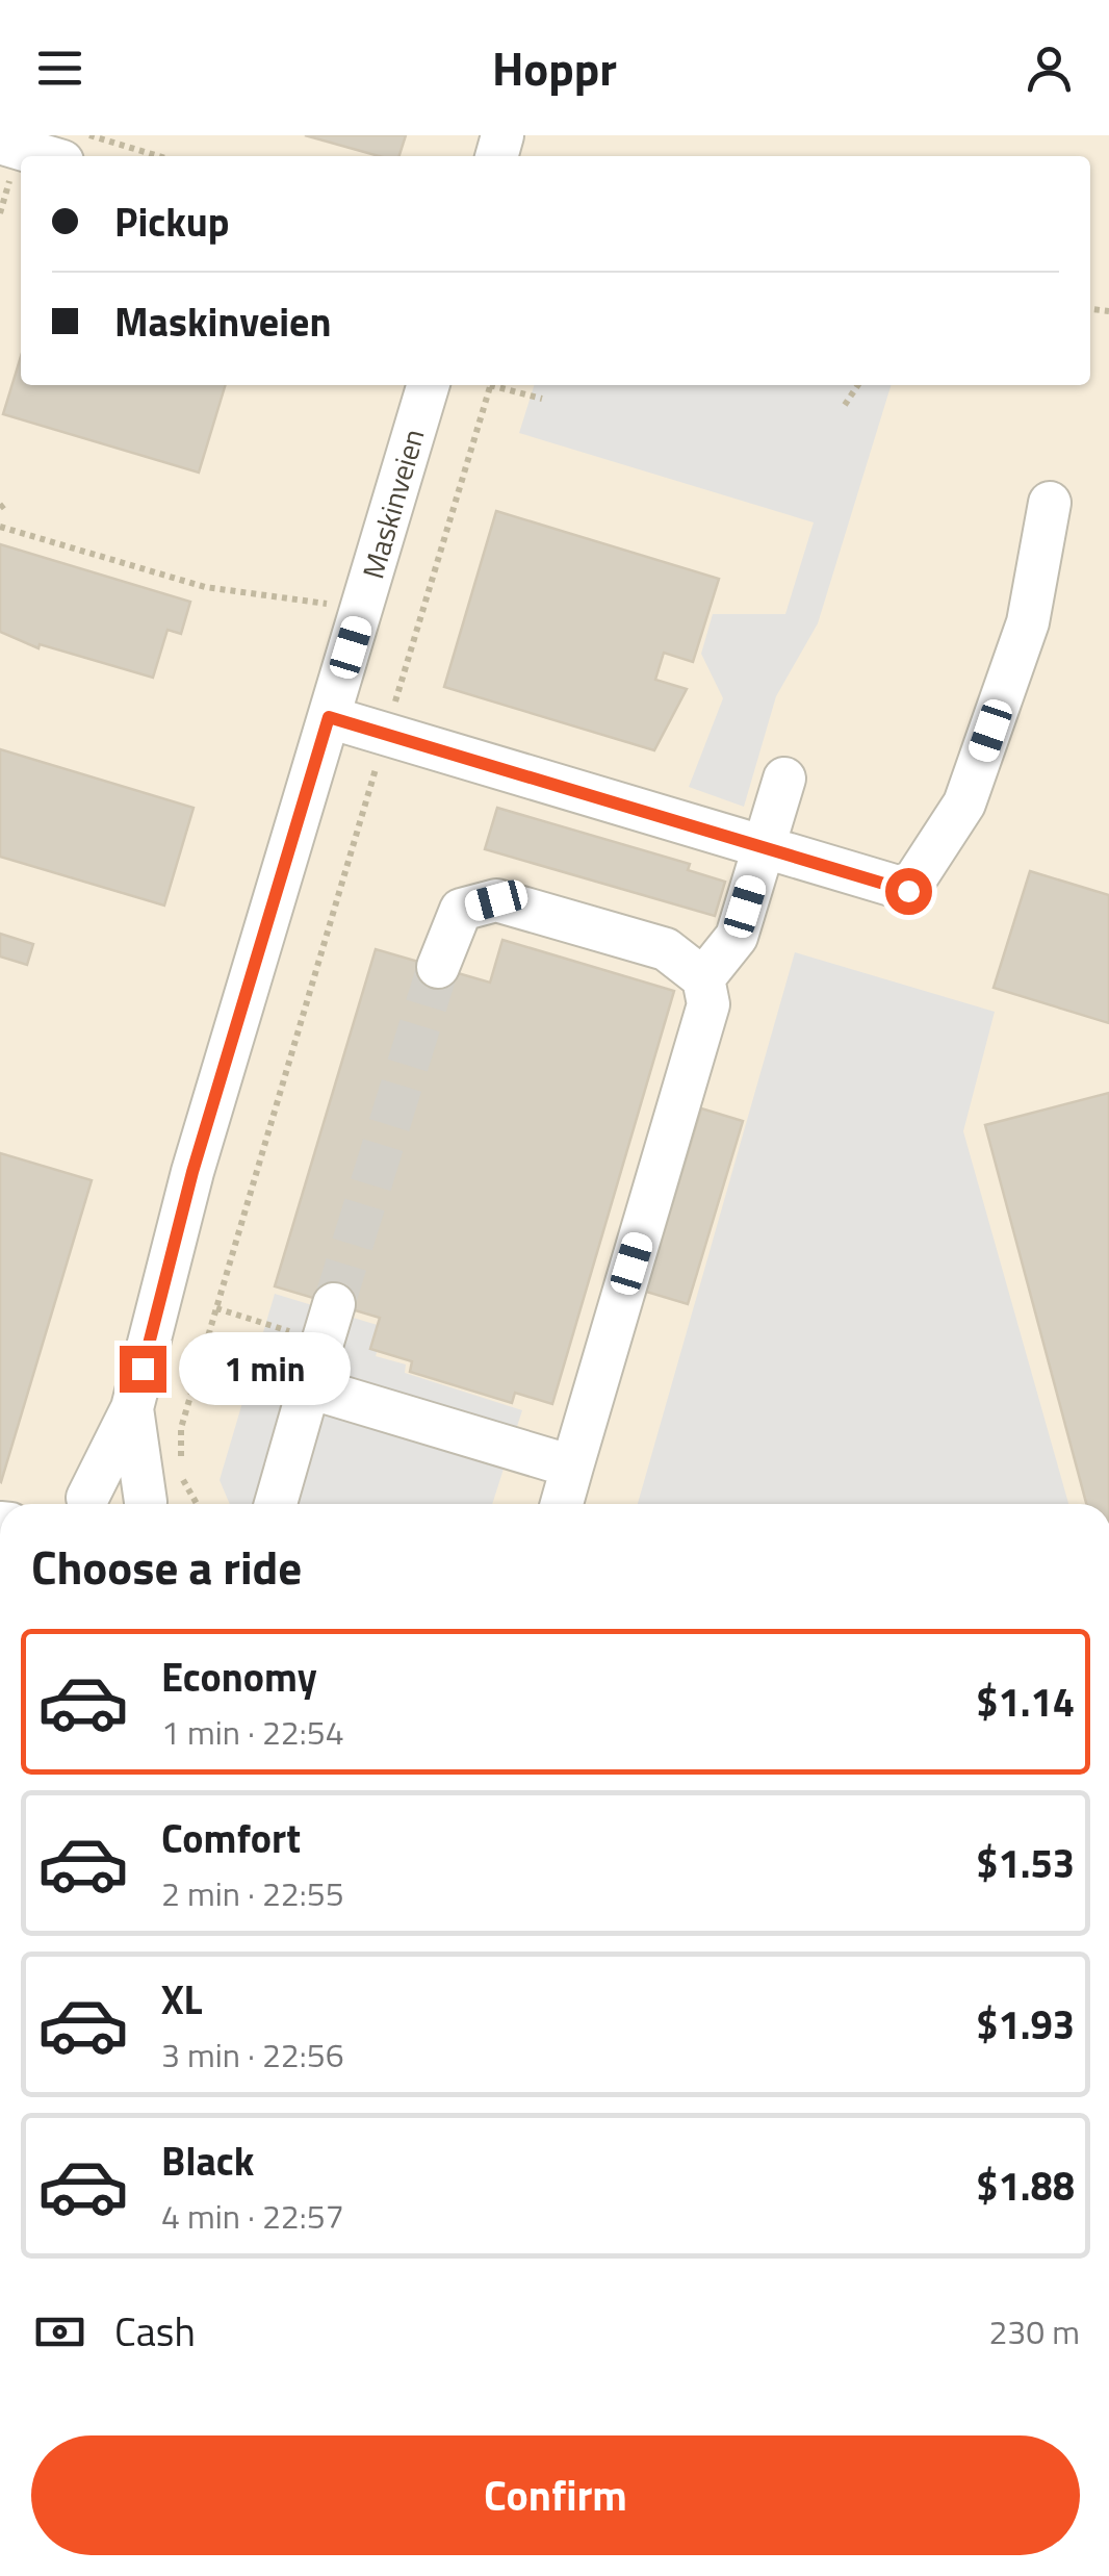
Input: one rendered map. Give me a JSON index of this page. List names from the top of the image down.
{
  "streets": {
    "street": ["Maskinveien"]
  },
  "page": {
    "header": "Hoppr",
    "banner": ["Pickup", "Maskinveien"],
    "bubble": "1 min",
    "heading": "Choose a ride",
    "list": [
      {
        "name": "Economy",
        "note": "1 min · 22:54",
        "value": "$1.14"
      },
      {
        "name": "Comfort",
        "note": "2 min · 22:55",
        "value": "$1.53"
      },
      {
        "name": "XL",
        "note": "3 min · 22:56",
        "value": "$1.93"
      },
      {
        "name": "Black",
        "note": "4 min · 22:57",
        "value": "$1.88"
      }
    ],
    "pay": ["Cash", "230 m"],
    "buttons": "Confirm"
  }
}
